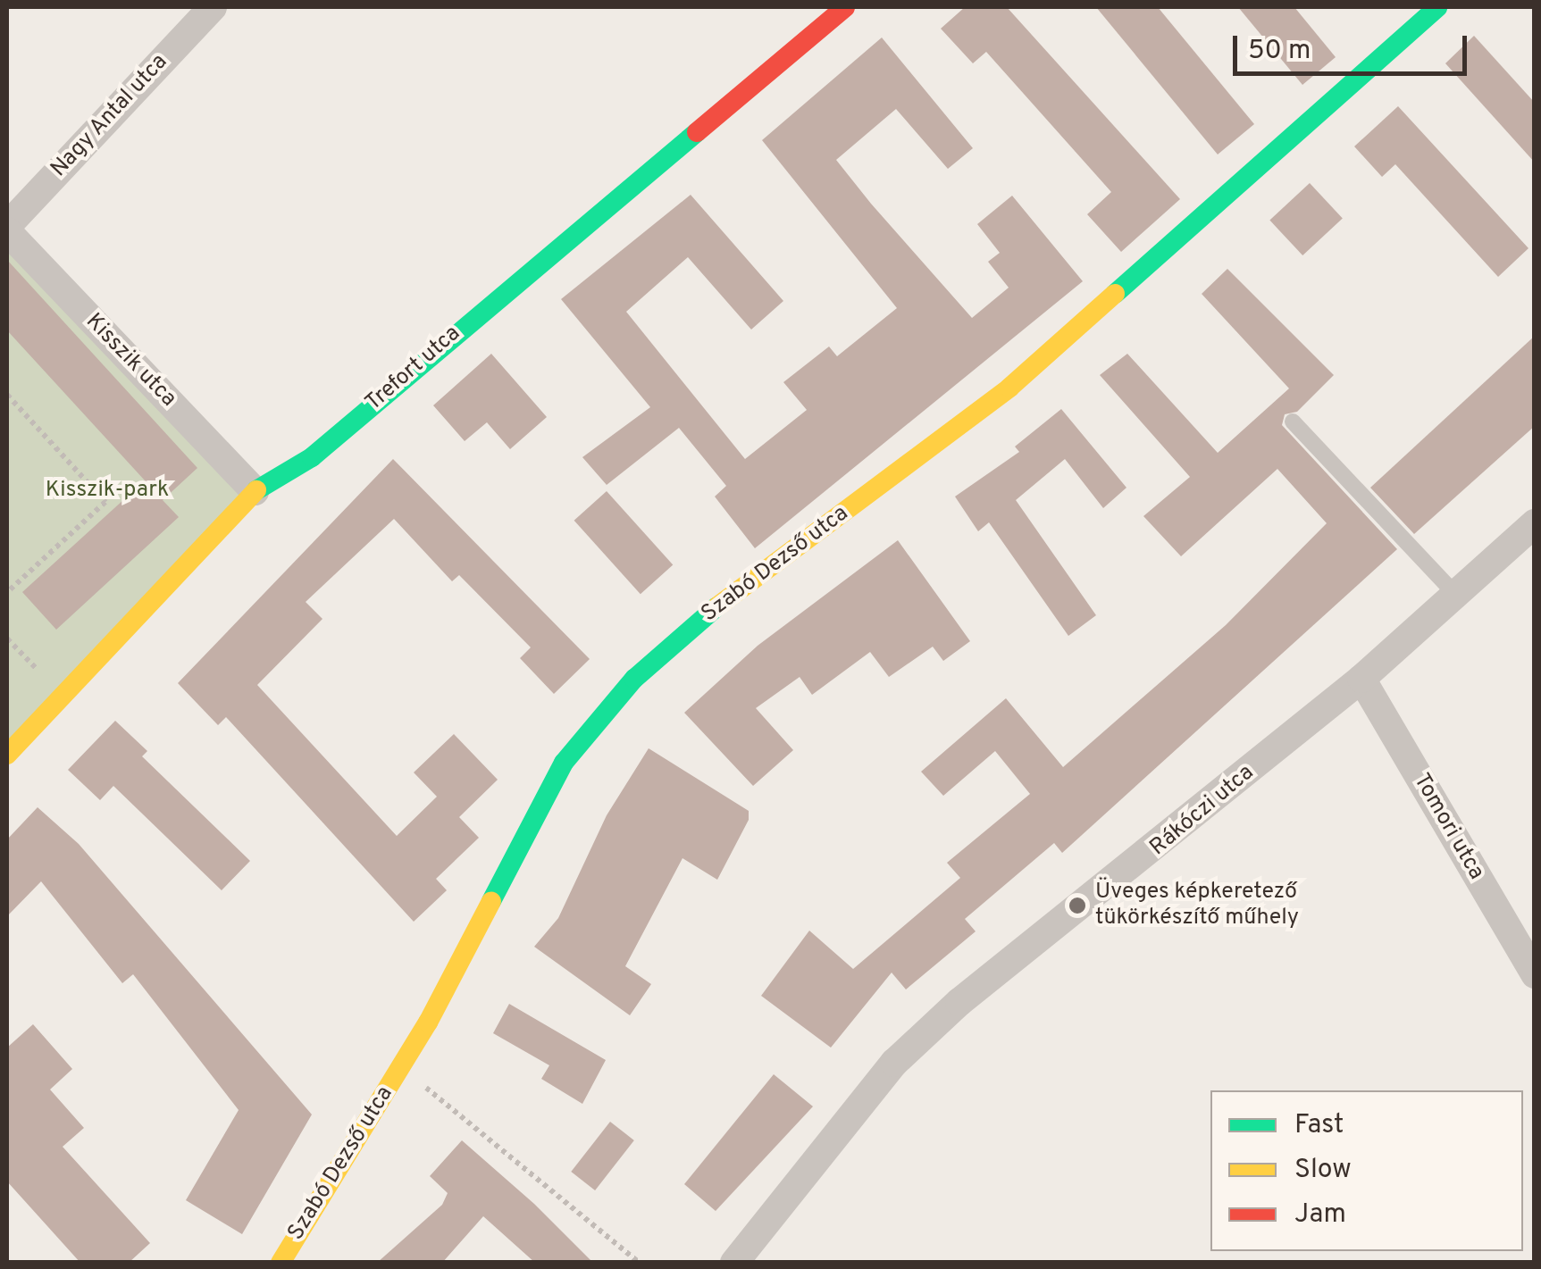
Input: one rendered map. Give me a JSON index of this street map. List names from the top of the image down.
{
  "streets": {
    "street": [
      "Nagy Antal utca",
      "Kisszik utca",
      "Trefort utca",
      "Szabó Dezső utca",
      "Rákóczi utca",
      "Tomori utca"
    ]
  },
  "crossings": [
    ["Nagy Antal utca", "Kisszik utca"],
    ["Kisszik utca", "Trefort utca"],
    ["Rákóczi utca", "Tomori utca"]
  ],
  "parks": ["Kisszik-park"],
  "places": ["Üveges képkeretező tükörkészítő műhely"],
  "legend": ["Fast", "Slow", "Jam"],
  "scale_bar": "50 m"
}
